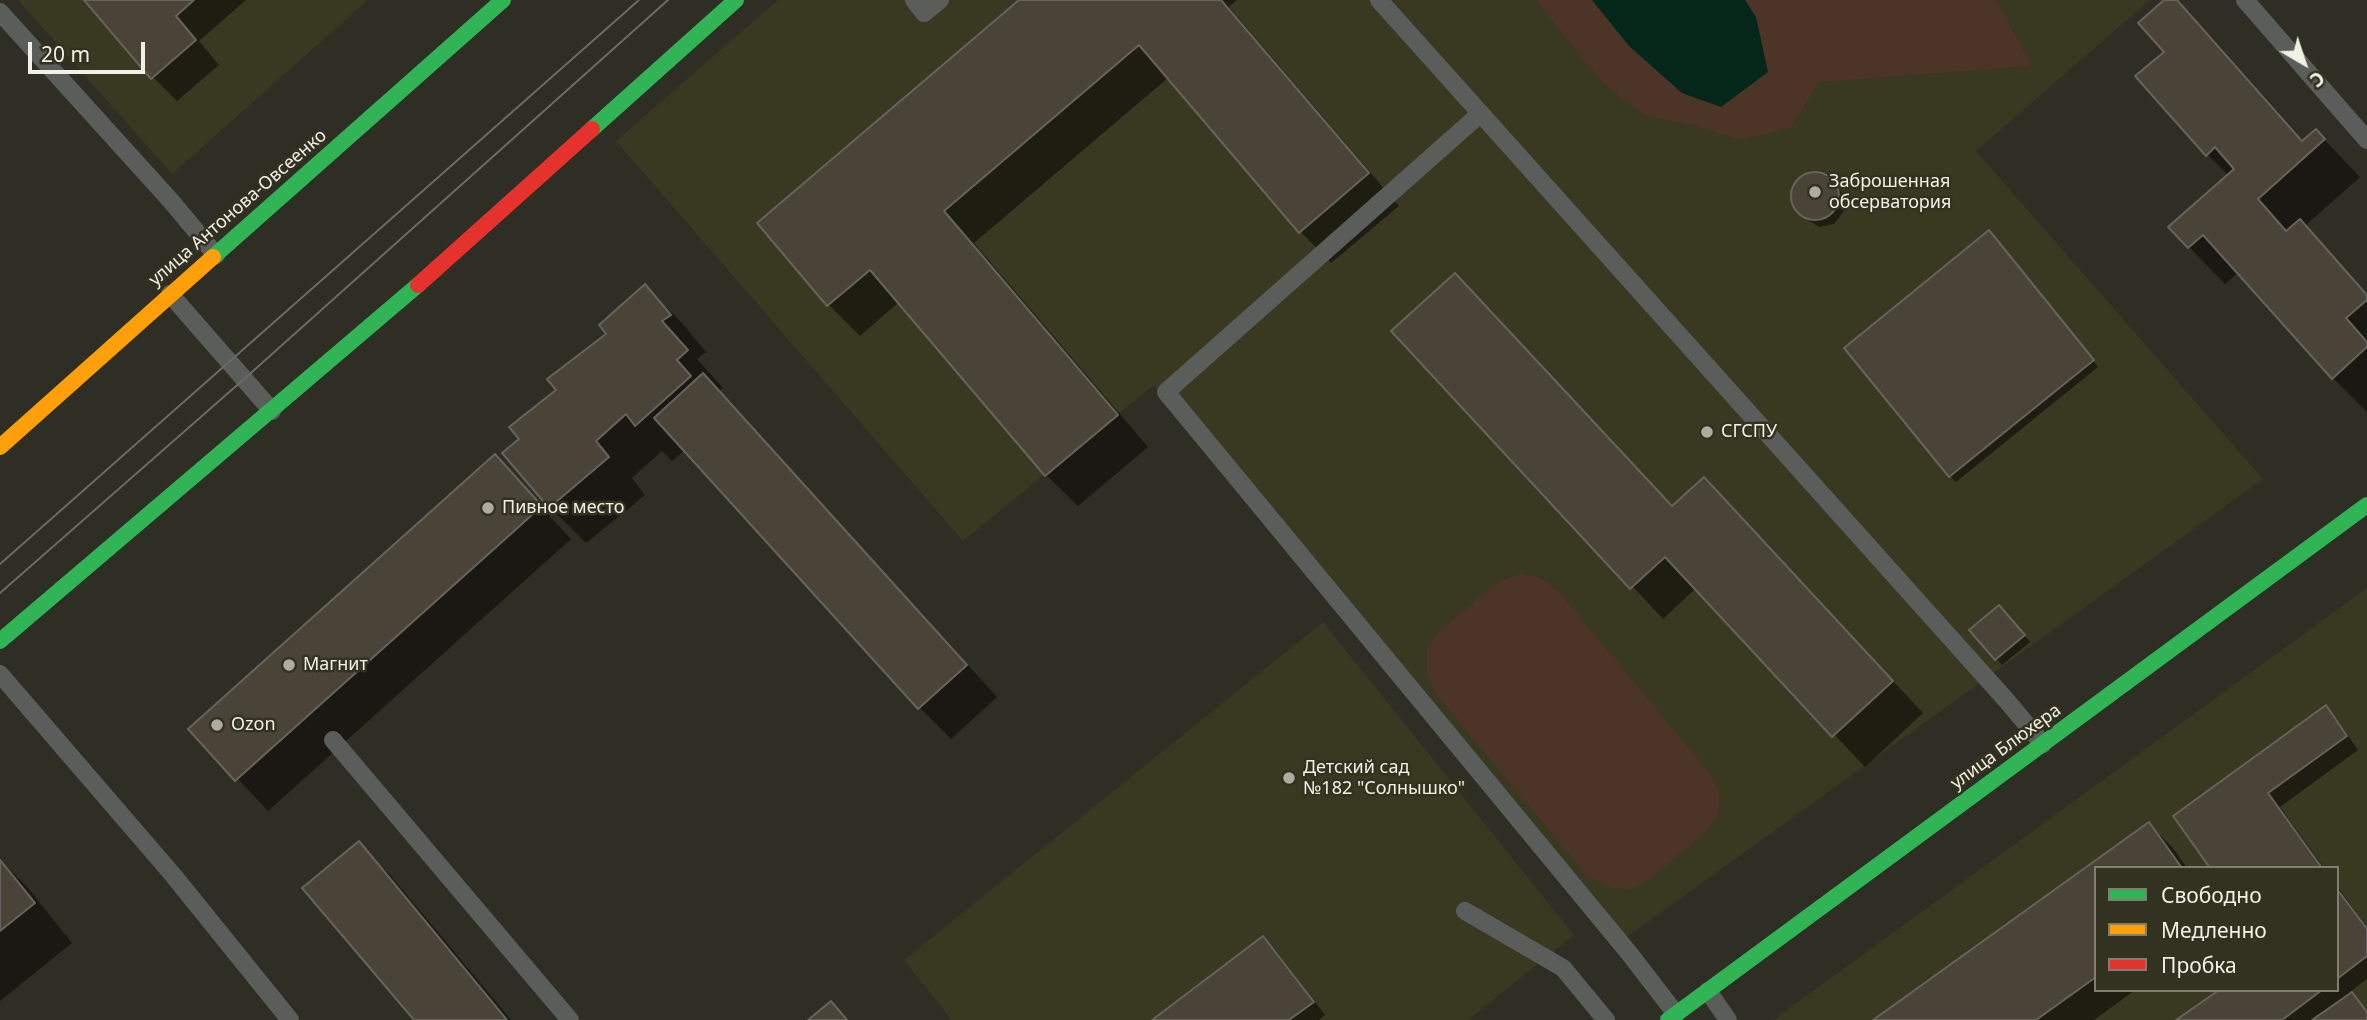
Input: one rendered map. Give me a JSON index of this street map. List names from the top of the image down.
{
  "streets": {
    "street": ["улица Антонова-Овсеенко", "улица Блюхера"]
  },
  "places": [
    "Заброшенная обсерватория",
    "СГСПУ",
    "Пивное место",
    "Магнит",
    "Ozon",
    "Детский сад №182 \"Солнышко\""
  ],
  "legend": ["Свободно", "Медленно", "Пробка"],
  "scale_bar": "20 m",
  "north": "bottom right"
}
